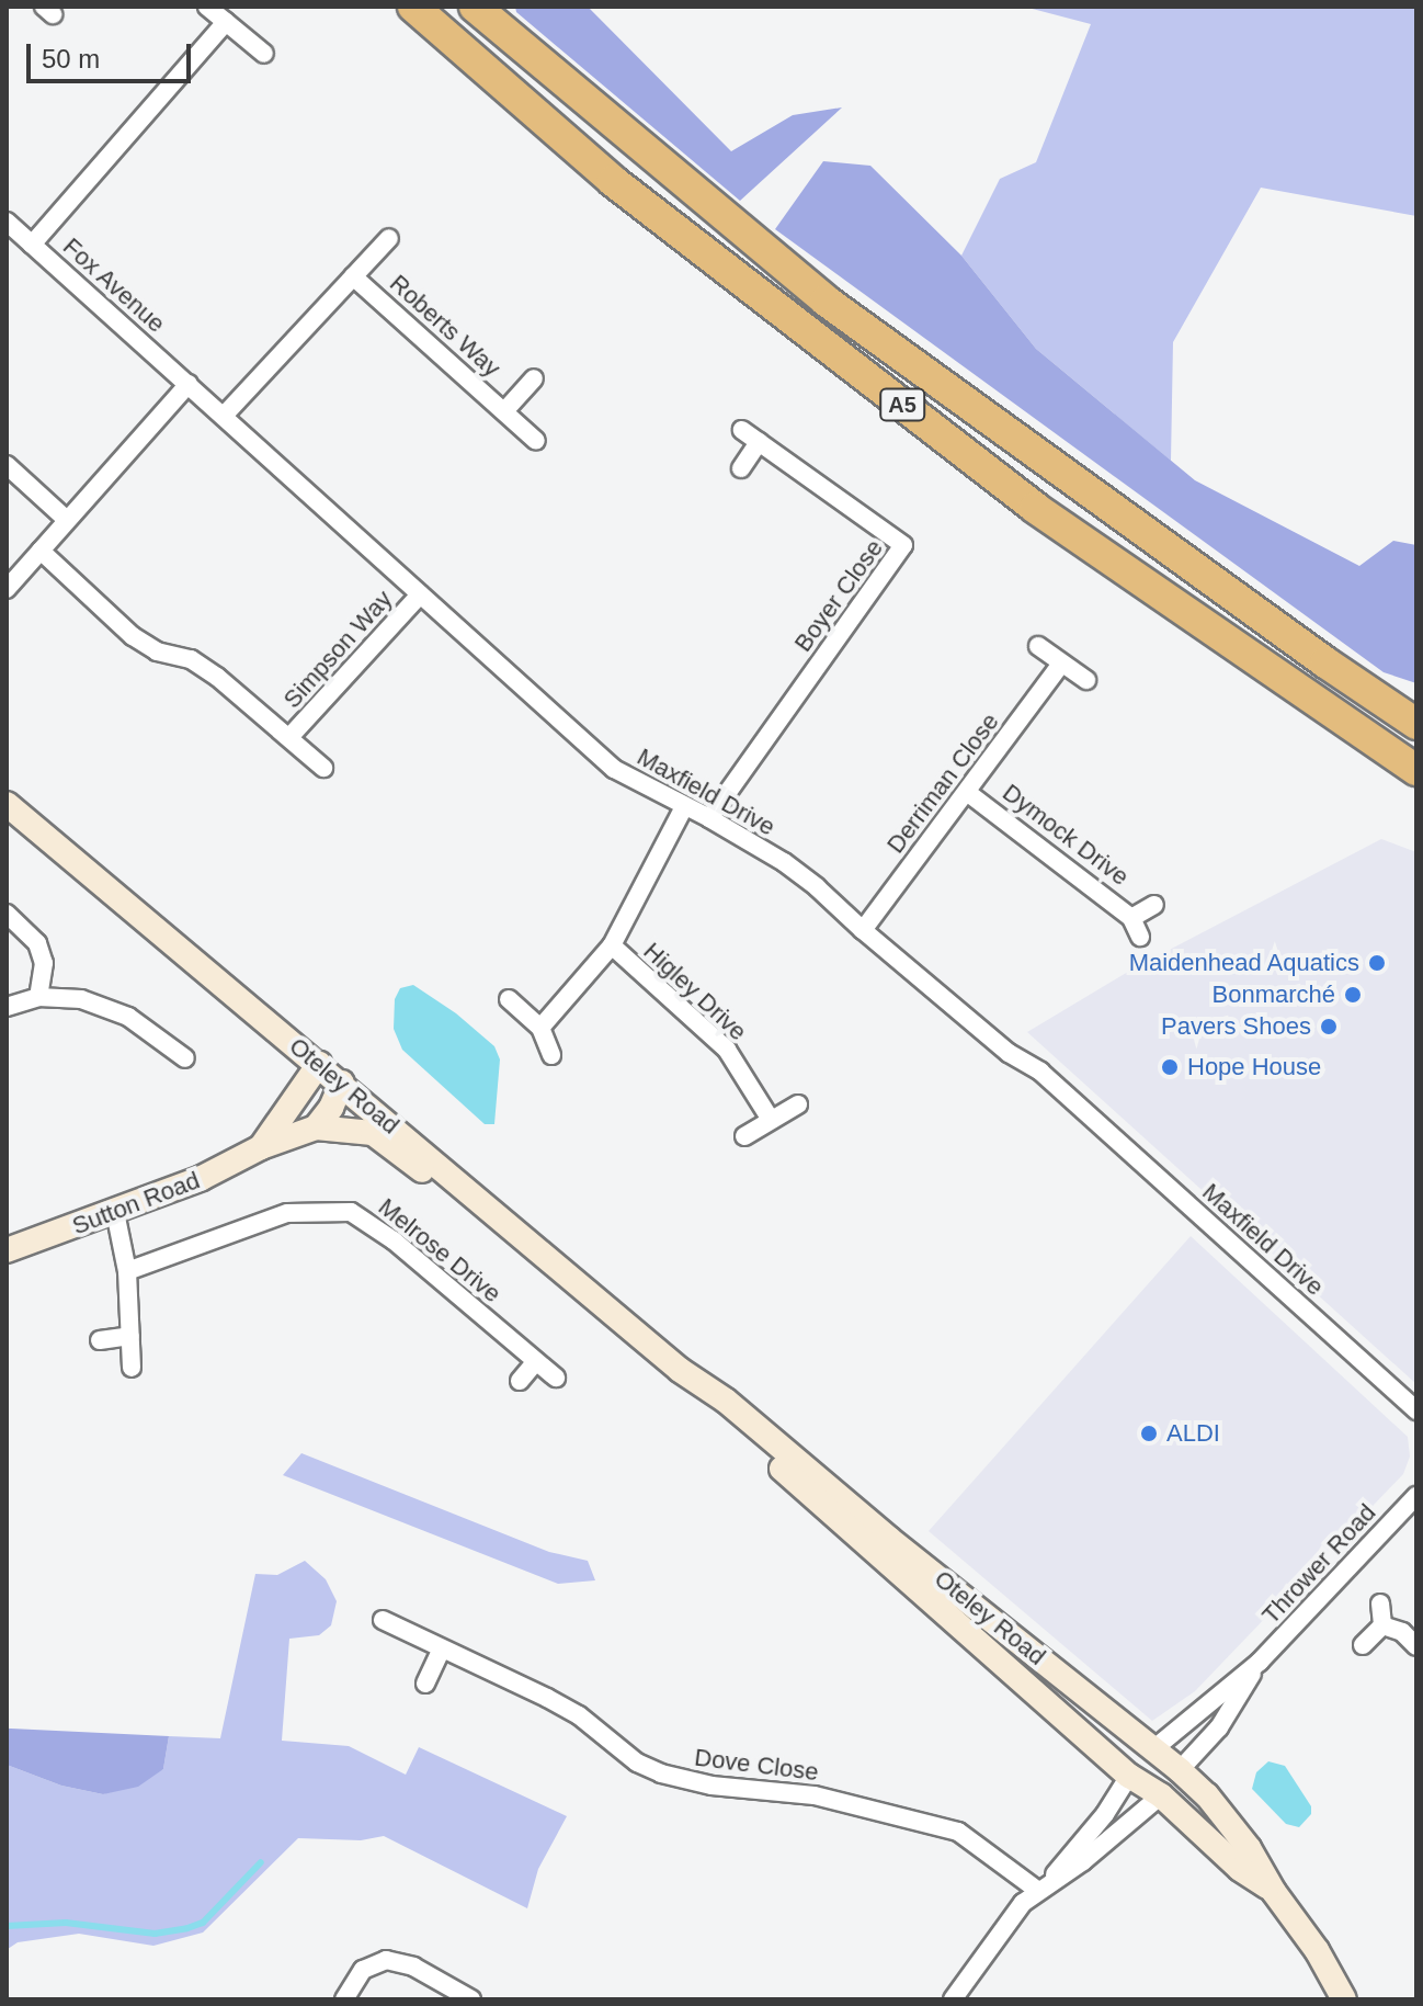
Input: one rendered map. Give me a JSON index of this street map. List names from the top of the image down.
{
  "streets": {
    "highway": ["A5"],
    "main road": ["Oteley Road", "Sutton Road"],
    "street": [
      "Fox Avenue",
      "Roberts Way",
      "Boyer Close",
      "Simpson Way",
      "Derriman Close",
      "Maxfield Drive",
      "Dymock Drive",
      "Higley Drive",
      "Melrose Drive",
      "Thrower Road",
      "Dove Close"
    ]
  },
  "crossings": [
    ["Fox Avenue", "Maxfield Drive"],
    ["Roberts Way", "Maxfield Drive"],
    ["Boyer Close", "Maxfield Drive"],
    ["Simpson Way", "Maxfield Drive"],
    ["Derriman Close", "Maxfield Drive"],
    ["Derriman Close", "Dymock Drive"],
    ["Maxfield Drive", "Higley Drive"],
    ["Oteley Road", "Sutton Road"],
    ["Oteley Road", "Thrower Road"]
  ],
  "places": [
    "Maidenhead Aquatics",
    "Bonmarché",
    "Pavers Shoes",
    "Hope House",
    "ALDI"
  ],
  "scale_bar": "50 m"
}
